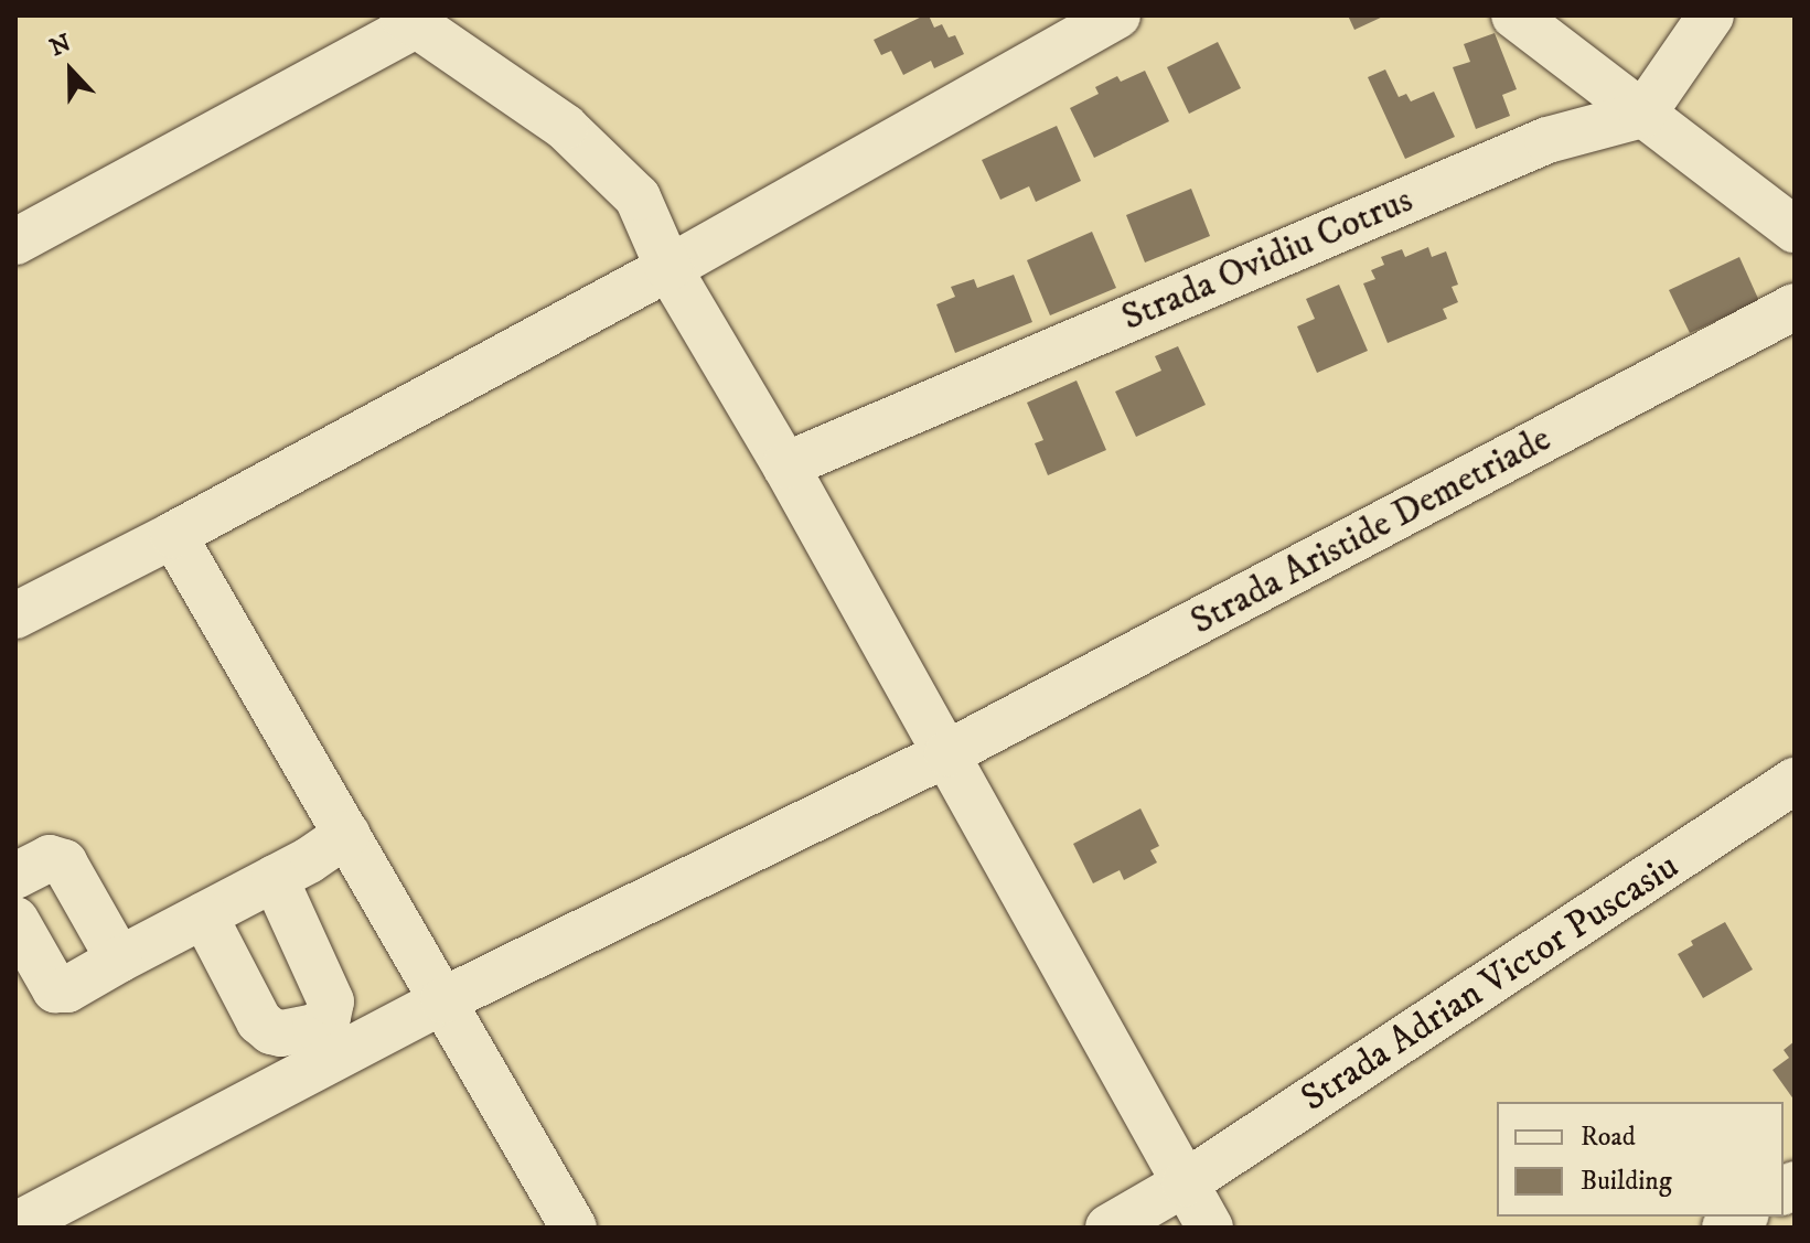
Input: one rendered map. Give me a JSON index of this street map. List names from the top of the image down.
{
  "streets": {
    "street": ["Strada Ovidiu Cotrus", "Strada Aristide Demetriade", "Strada Adrian Victor Puscasiu"]
  },
  "legend": ["Road", "Building"],
  "north": "top"
}
